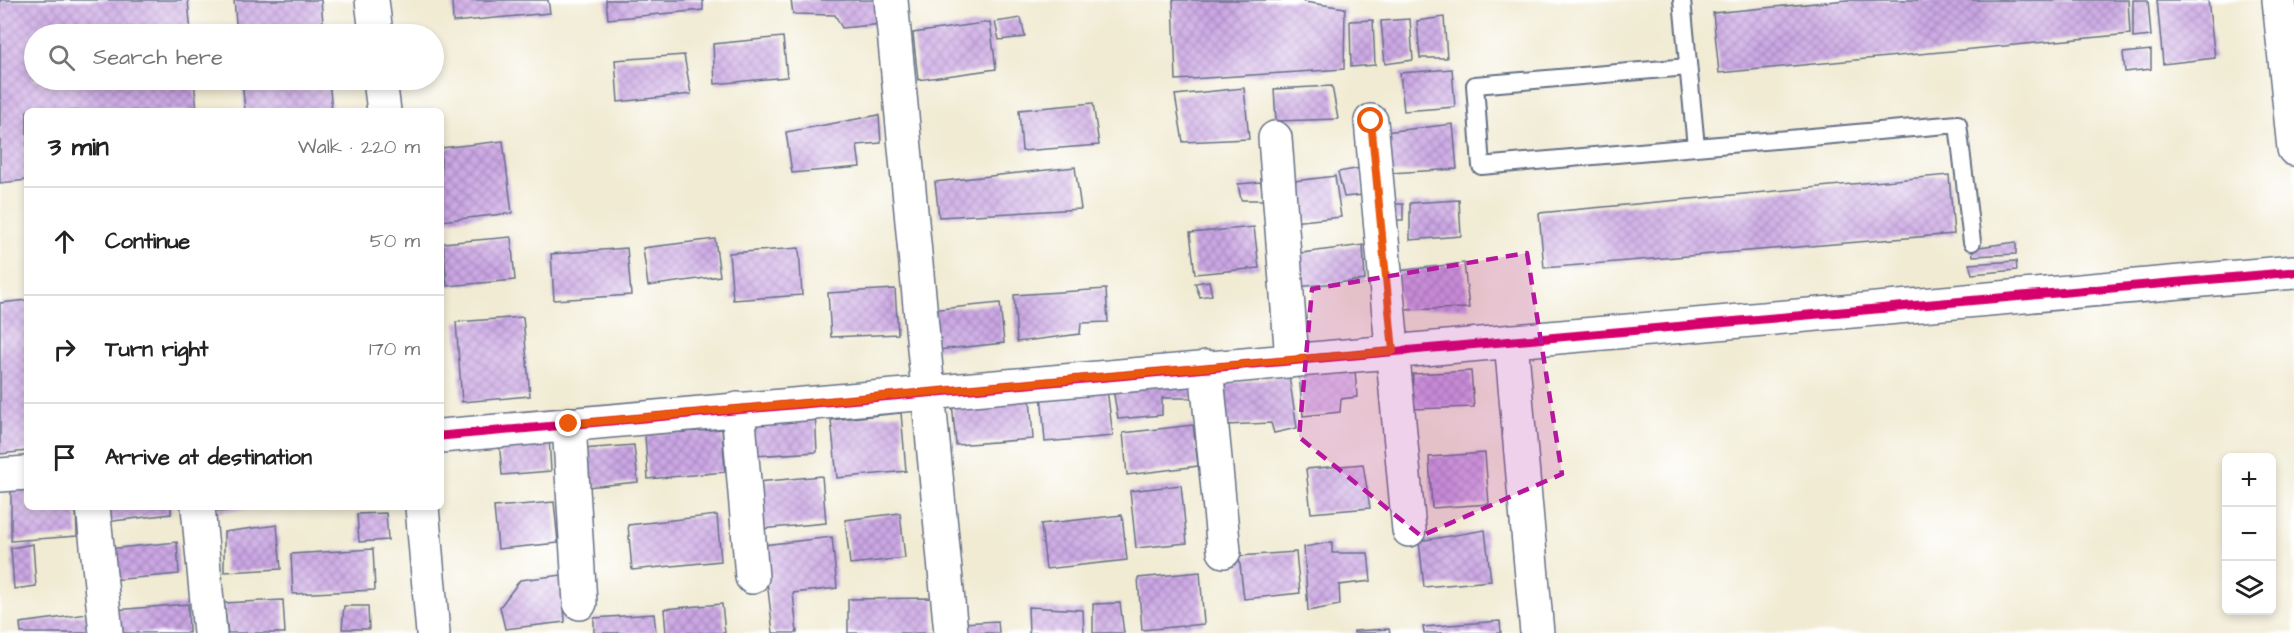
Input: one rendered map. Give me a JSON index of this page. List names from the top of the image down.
{
  "page": {
    "search": "Search here",
    "heading": ["3 min", "Walk · 220 m"],
    "list": [
      ["Continue", "50 m"],
      ["Turn right", "170 m"],
      "Arrive at destination"
    ],
    "map_buttons": ["+", "−"]
  }
}
